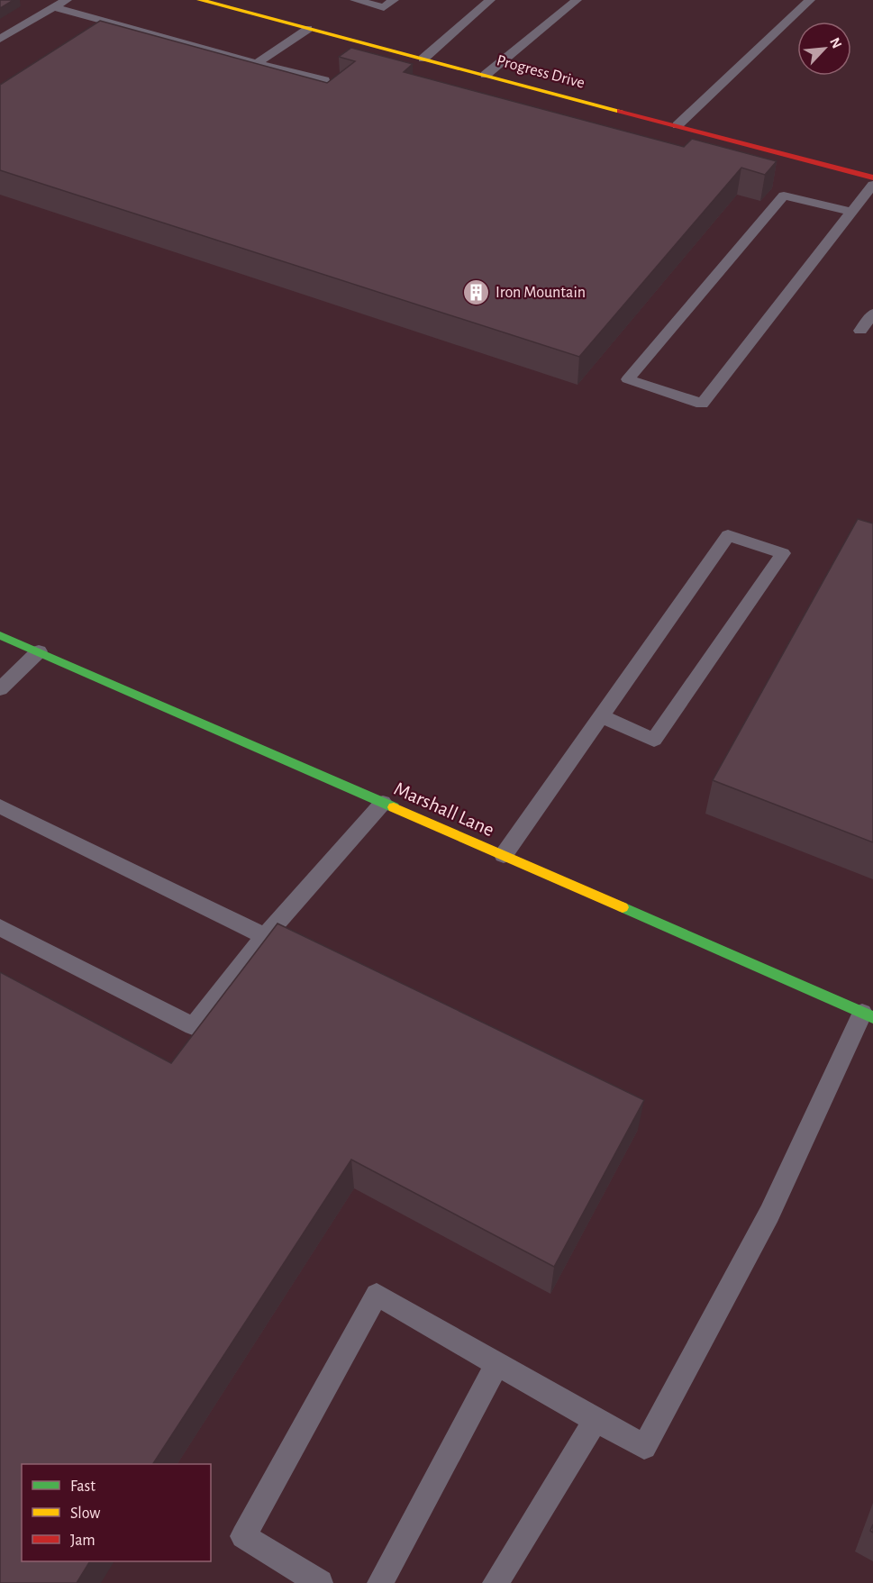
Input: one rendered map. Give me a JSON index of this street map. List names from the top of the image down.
{
  "streets": {
    "street": ["Progress Drive", "Marshall Lane"]
  },
  "places": {
    "building": ["Iron Mountain"]
  },
  "legend": ["Fast", "Slow", "Jam"],
  "north": "top right"
}
